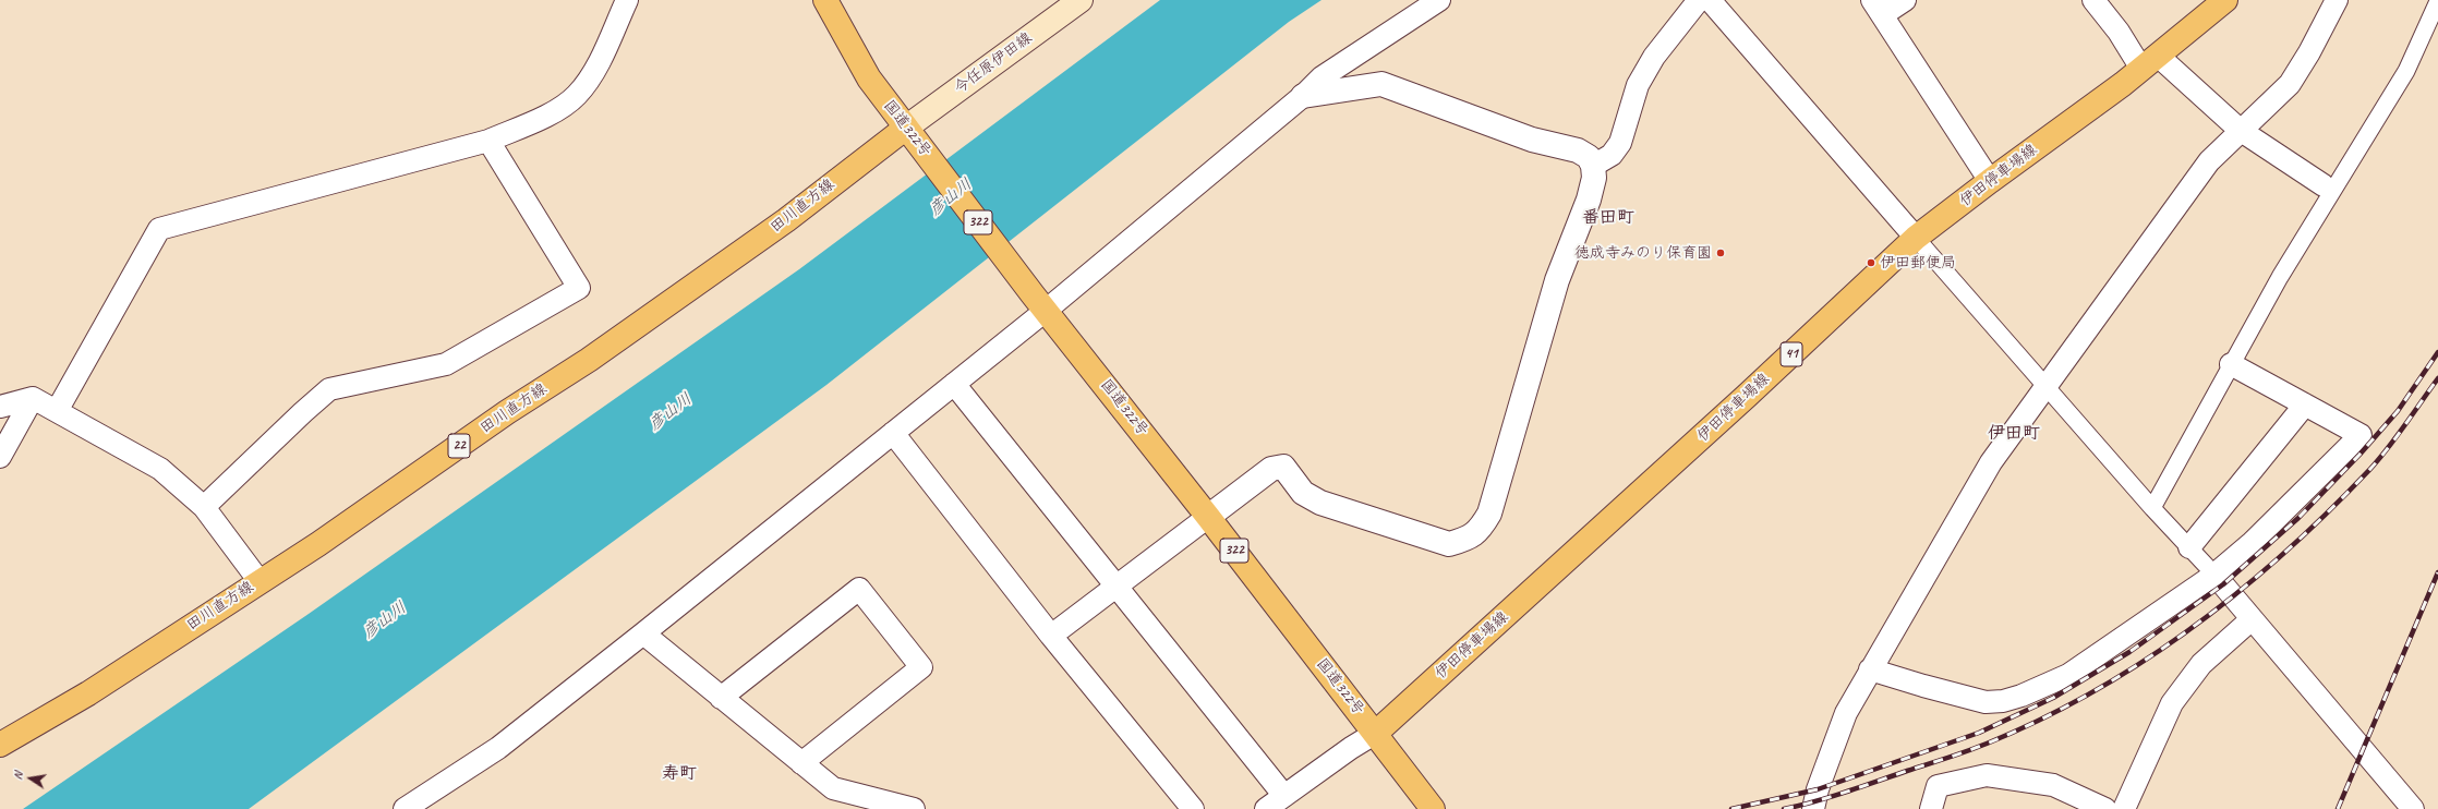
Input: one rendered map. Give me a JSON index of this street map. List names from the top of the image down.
{
  "streets": {
    "main road": [
      "今任原伊田線",
      "国道322号",
      "伊田停車場線",
      "田川直方線",
      "322",
      "41",
      "22"
    ]
  },
  "crossings": [
    ["今任原伊田線", "国道322号"],
    ["今任原伊田線", "田川直方線"],
    ["国道322号", "伊田停車場線"],
    ["国道322号", "田川直方線"]
  ],
  "districts": ["番田町", "伊田町", "寿町"],
  "water": ["彦山川"],
  "places": ["徳成寺みのり保育園", "伊田郵便局"],
  "north": "left"
}
